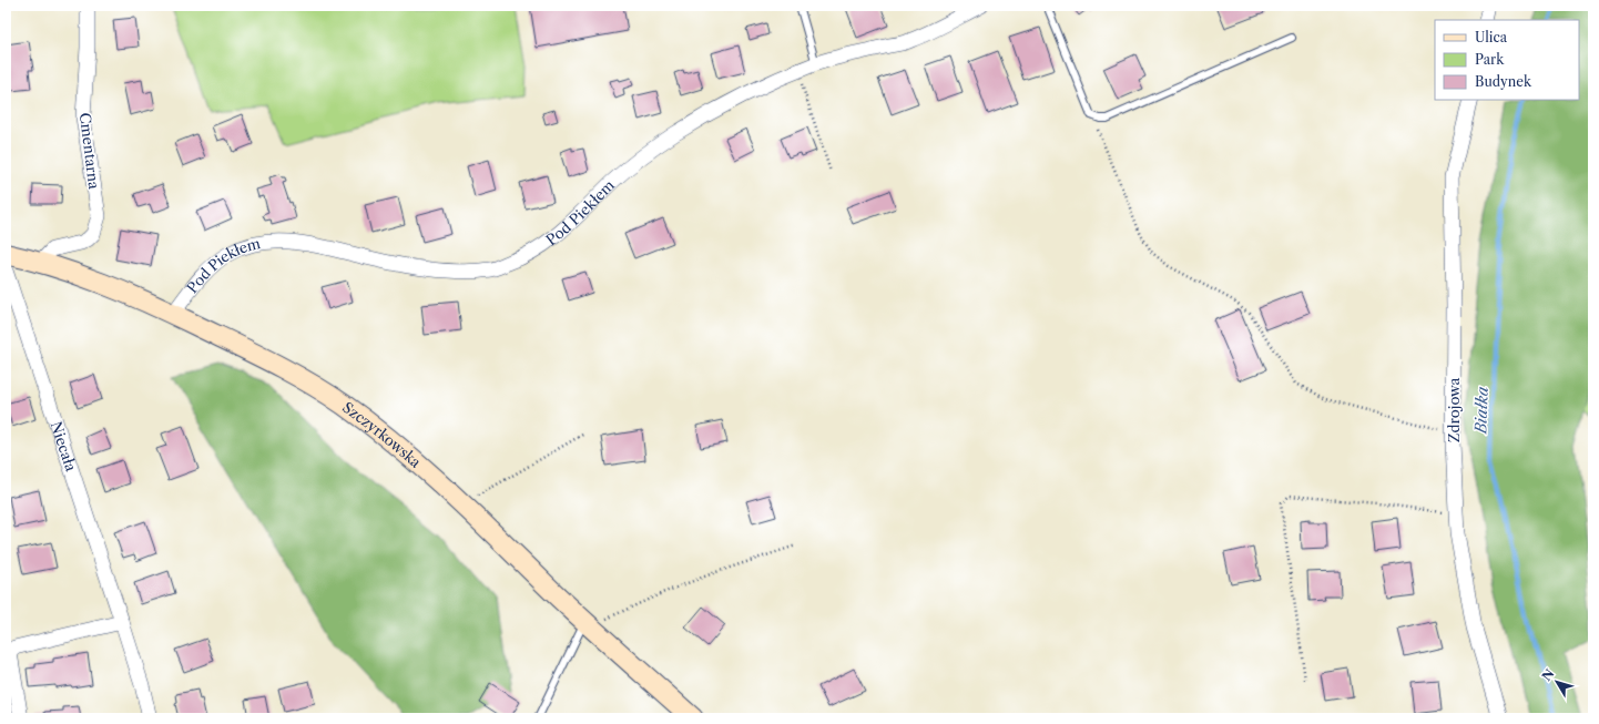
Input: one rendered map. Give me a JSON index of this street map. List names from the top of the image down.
{
  "streets": {
    "main road": ["Szczyrkowska"],
    "street": [
      "Cmentarna",
      "Pod Piekłem",
      "Zdrojowa",
      "Niecała"
    ]
  },
  "crossings": [
    ["Cmentarna", "Szczyrkowska"],
    ["Pod Piekłem", "Szczyrkowska"]
  ],
  "water": ["Białka"],
  "legend": ["Ulica", "Park", "Budynek"],
  "north": "top left"
}
